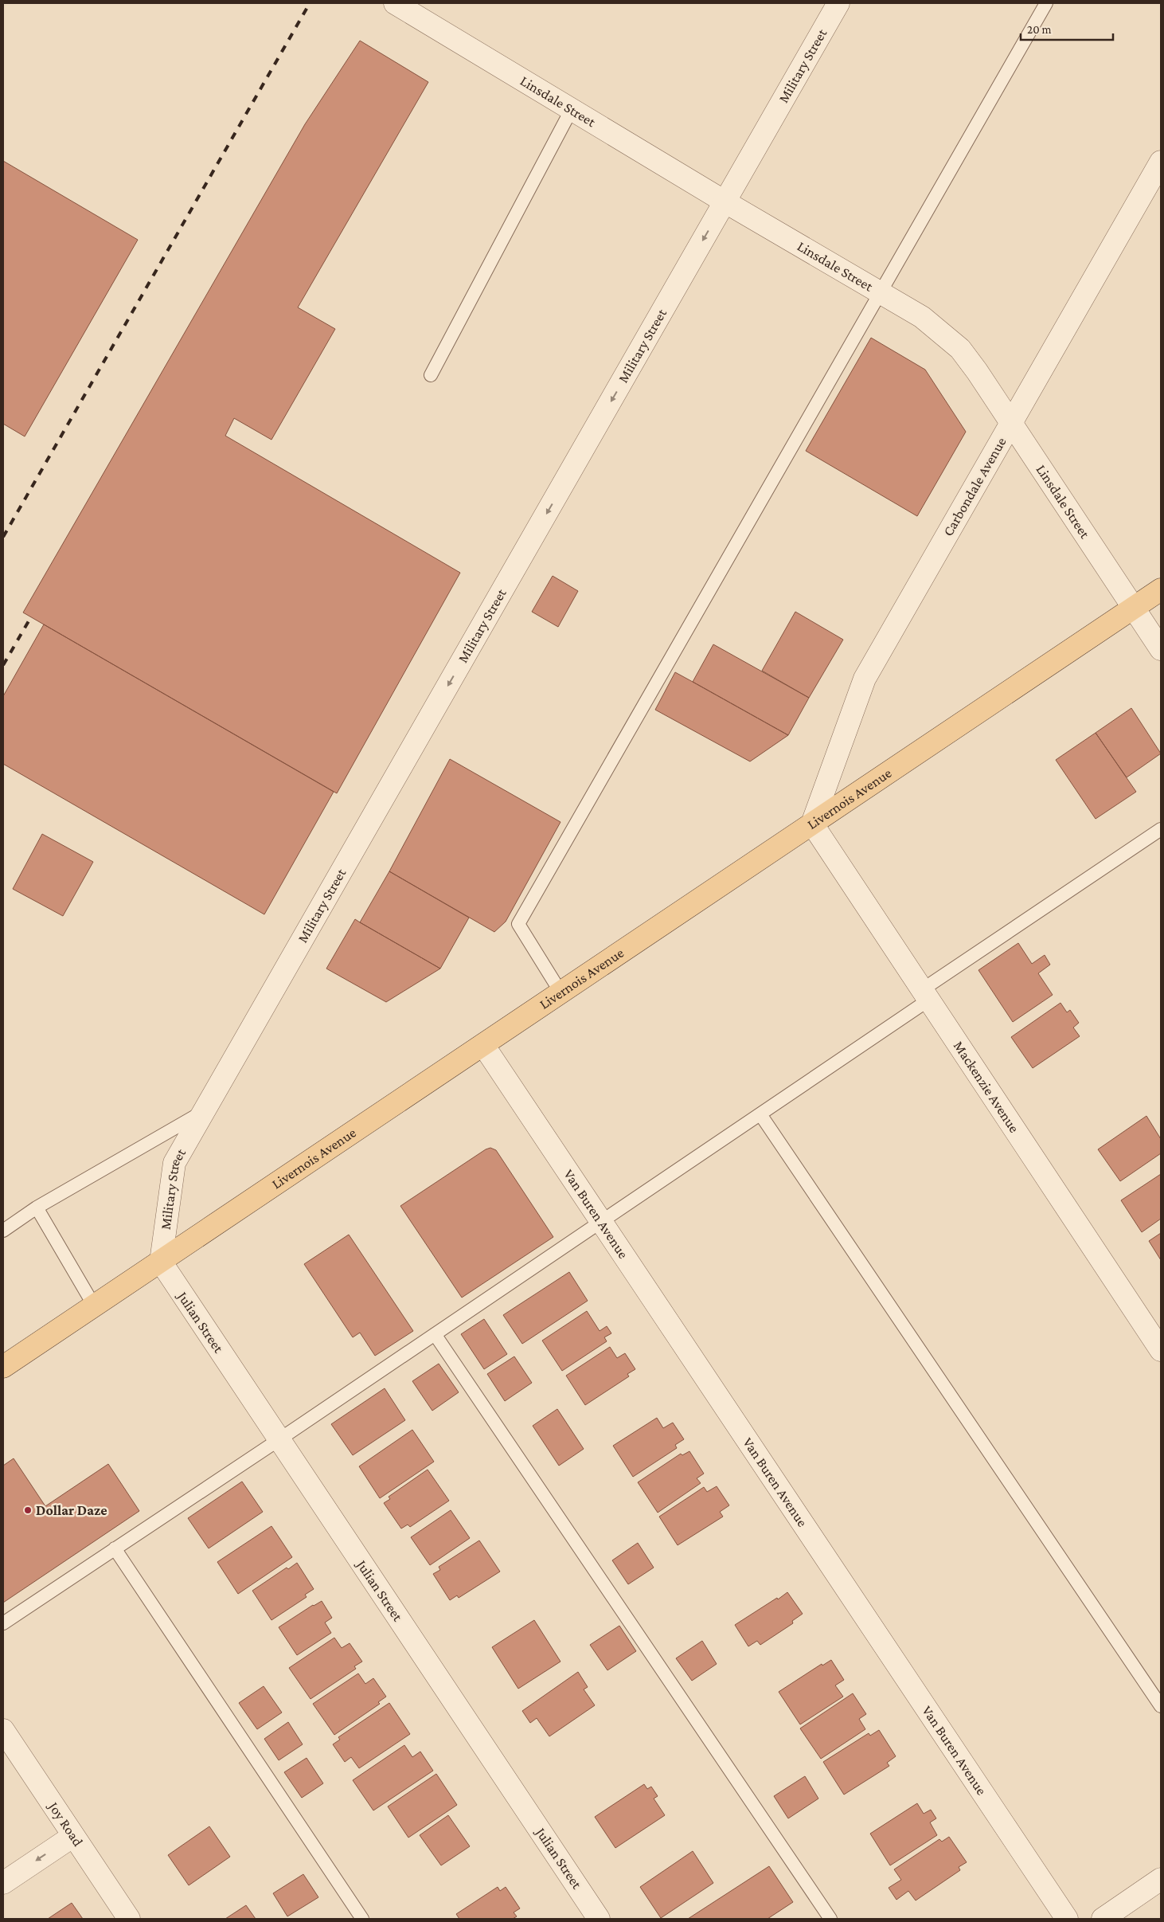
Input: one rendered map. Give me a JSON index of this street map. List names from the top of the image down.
{
  "streets": {
    "main road": ["Livernois Avenue"],
    "street": [
      "Military Street",
      "Linsdale Street",
      "Carbondale Avenue",
      "Mackenzie Avenue",
      "Van Buren Avenue",
      "Julian Street",
      "Joy Road"
    ]
  },
  "crossings": [
    ["Military Street", "Linsdale Street"],
    ["Military Street", "Livernois Avenue"],
    ["Military Street", "Julian Street"],
    ["Linsdale Street", "Carbondale Avenue"],
    ["Linsdale Street", "Livernois Avenue"],
    ["Carbondale Avenue", "Livernois Avenue"],
    ["Carbondale Avenue", "Mackenzie Avenue"],
    ["Livernois Avenue", "Mackenzie Avenue"],
    ["Livernois Avenue", "Van Buren Avenue"],
    ["Livernois Avenue", "Julian Street"]
  ],
  "one_way": ["Military Street"],
  "places": ["Dollar Daze"],
  "scale_bar": "20 m"
}
